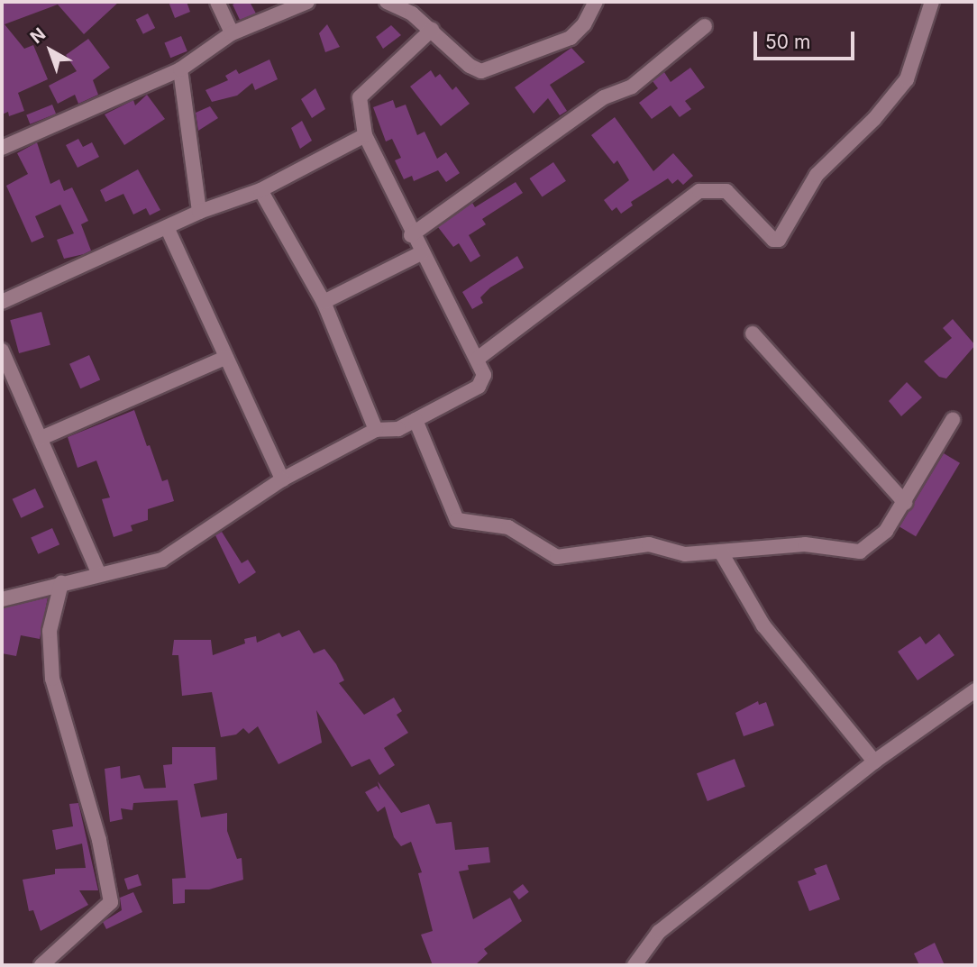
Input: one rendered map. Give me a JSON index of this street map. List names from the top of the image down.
{
  "scale_bar": "50 m",
  "north": "top left"
}
